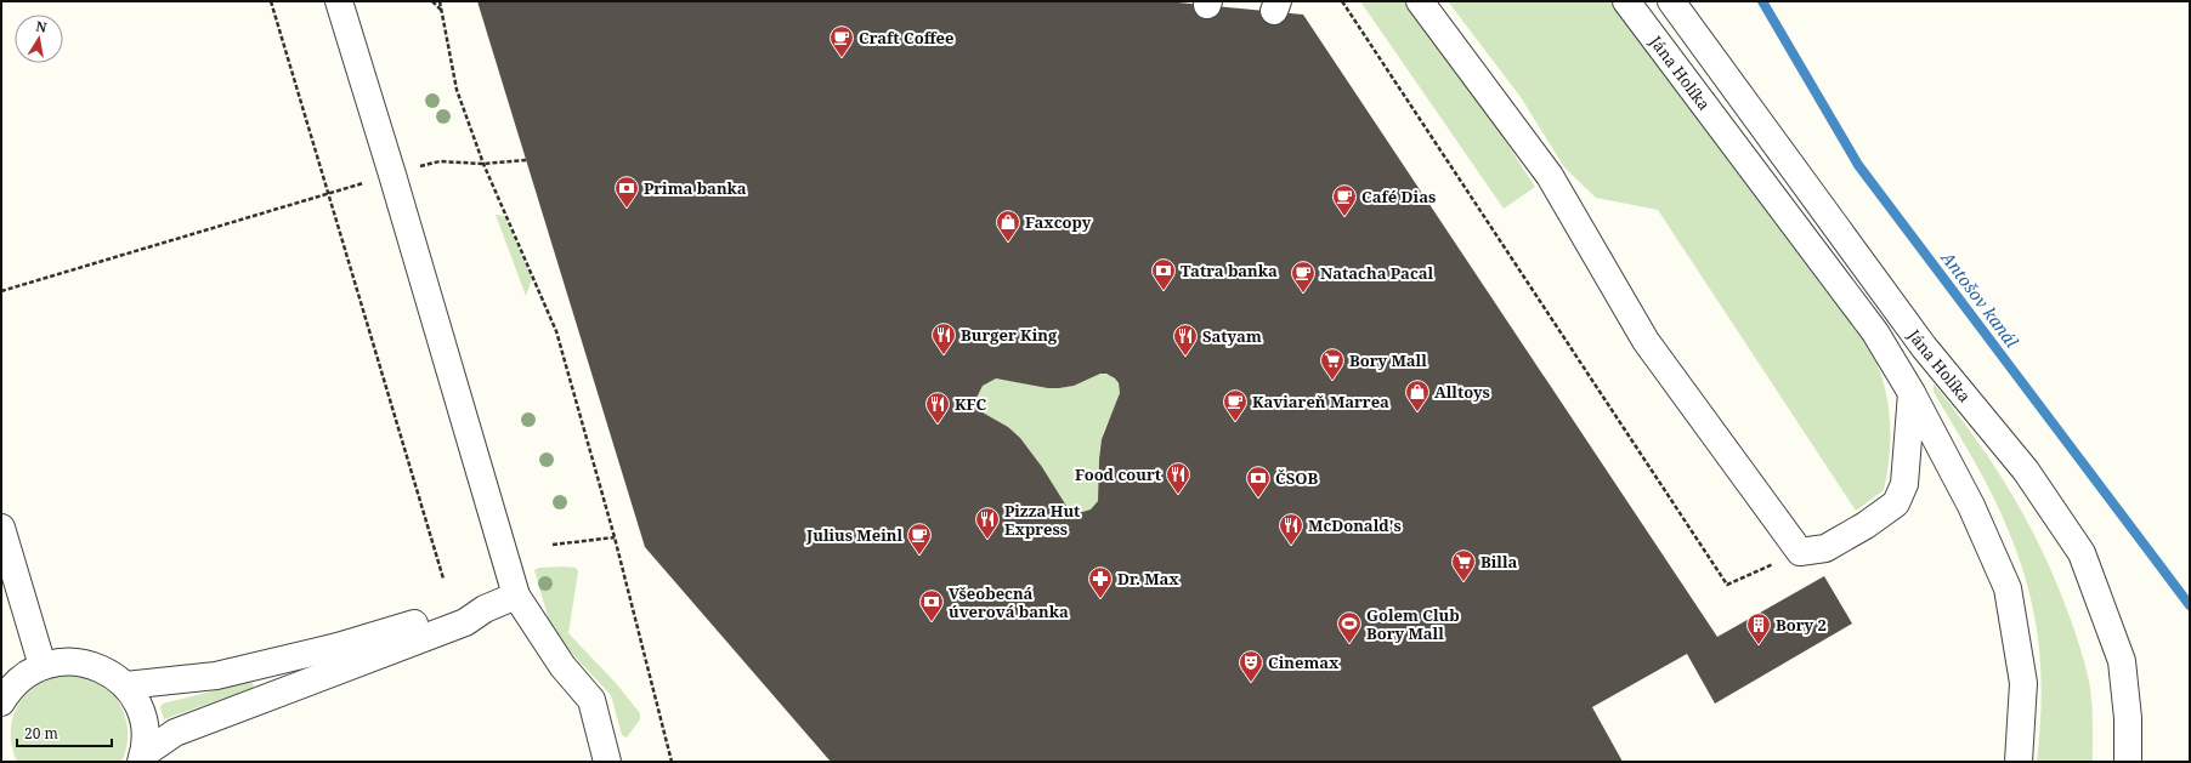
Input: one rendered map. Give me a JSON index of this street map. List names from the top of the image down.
{
  "streets": {
    "street": ["Jána Holíka"]
  },
  "water": ["Antošov kanál"],
  "places": {
    "cafe": [
      "Craft Coffee",
      "Café Dias",
      "Natacha Pacal",
      "Kaviareň Marrea",
      "Julius Meinl"
    ],
    "bank": [
      "Prima banka",
      "Tatra banka",
      "ČSOB",
      "Všeobecná úverová banka"
    ],
    "shop": ["Faxcopy", "Alltoys"],
    "restaurant": [
      "Burger King",
      "Satyam",
      "KFC",
      "Food court",
      "Pizza Hut Express",
      "McDonald's"
    ],
    "supermarket": ["Bory Mall", "Billa"],
    "pharmacy": ["Dr. Max"],
    "sports": ["Golem Club Bory Mall"],
    "building": ["Bory 2"],
    "theatre": ["Cinemax"]
  },
  "scale_bar": "20 m",
  "north": "top"
}
